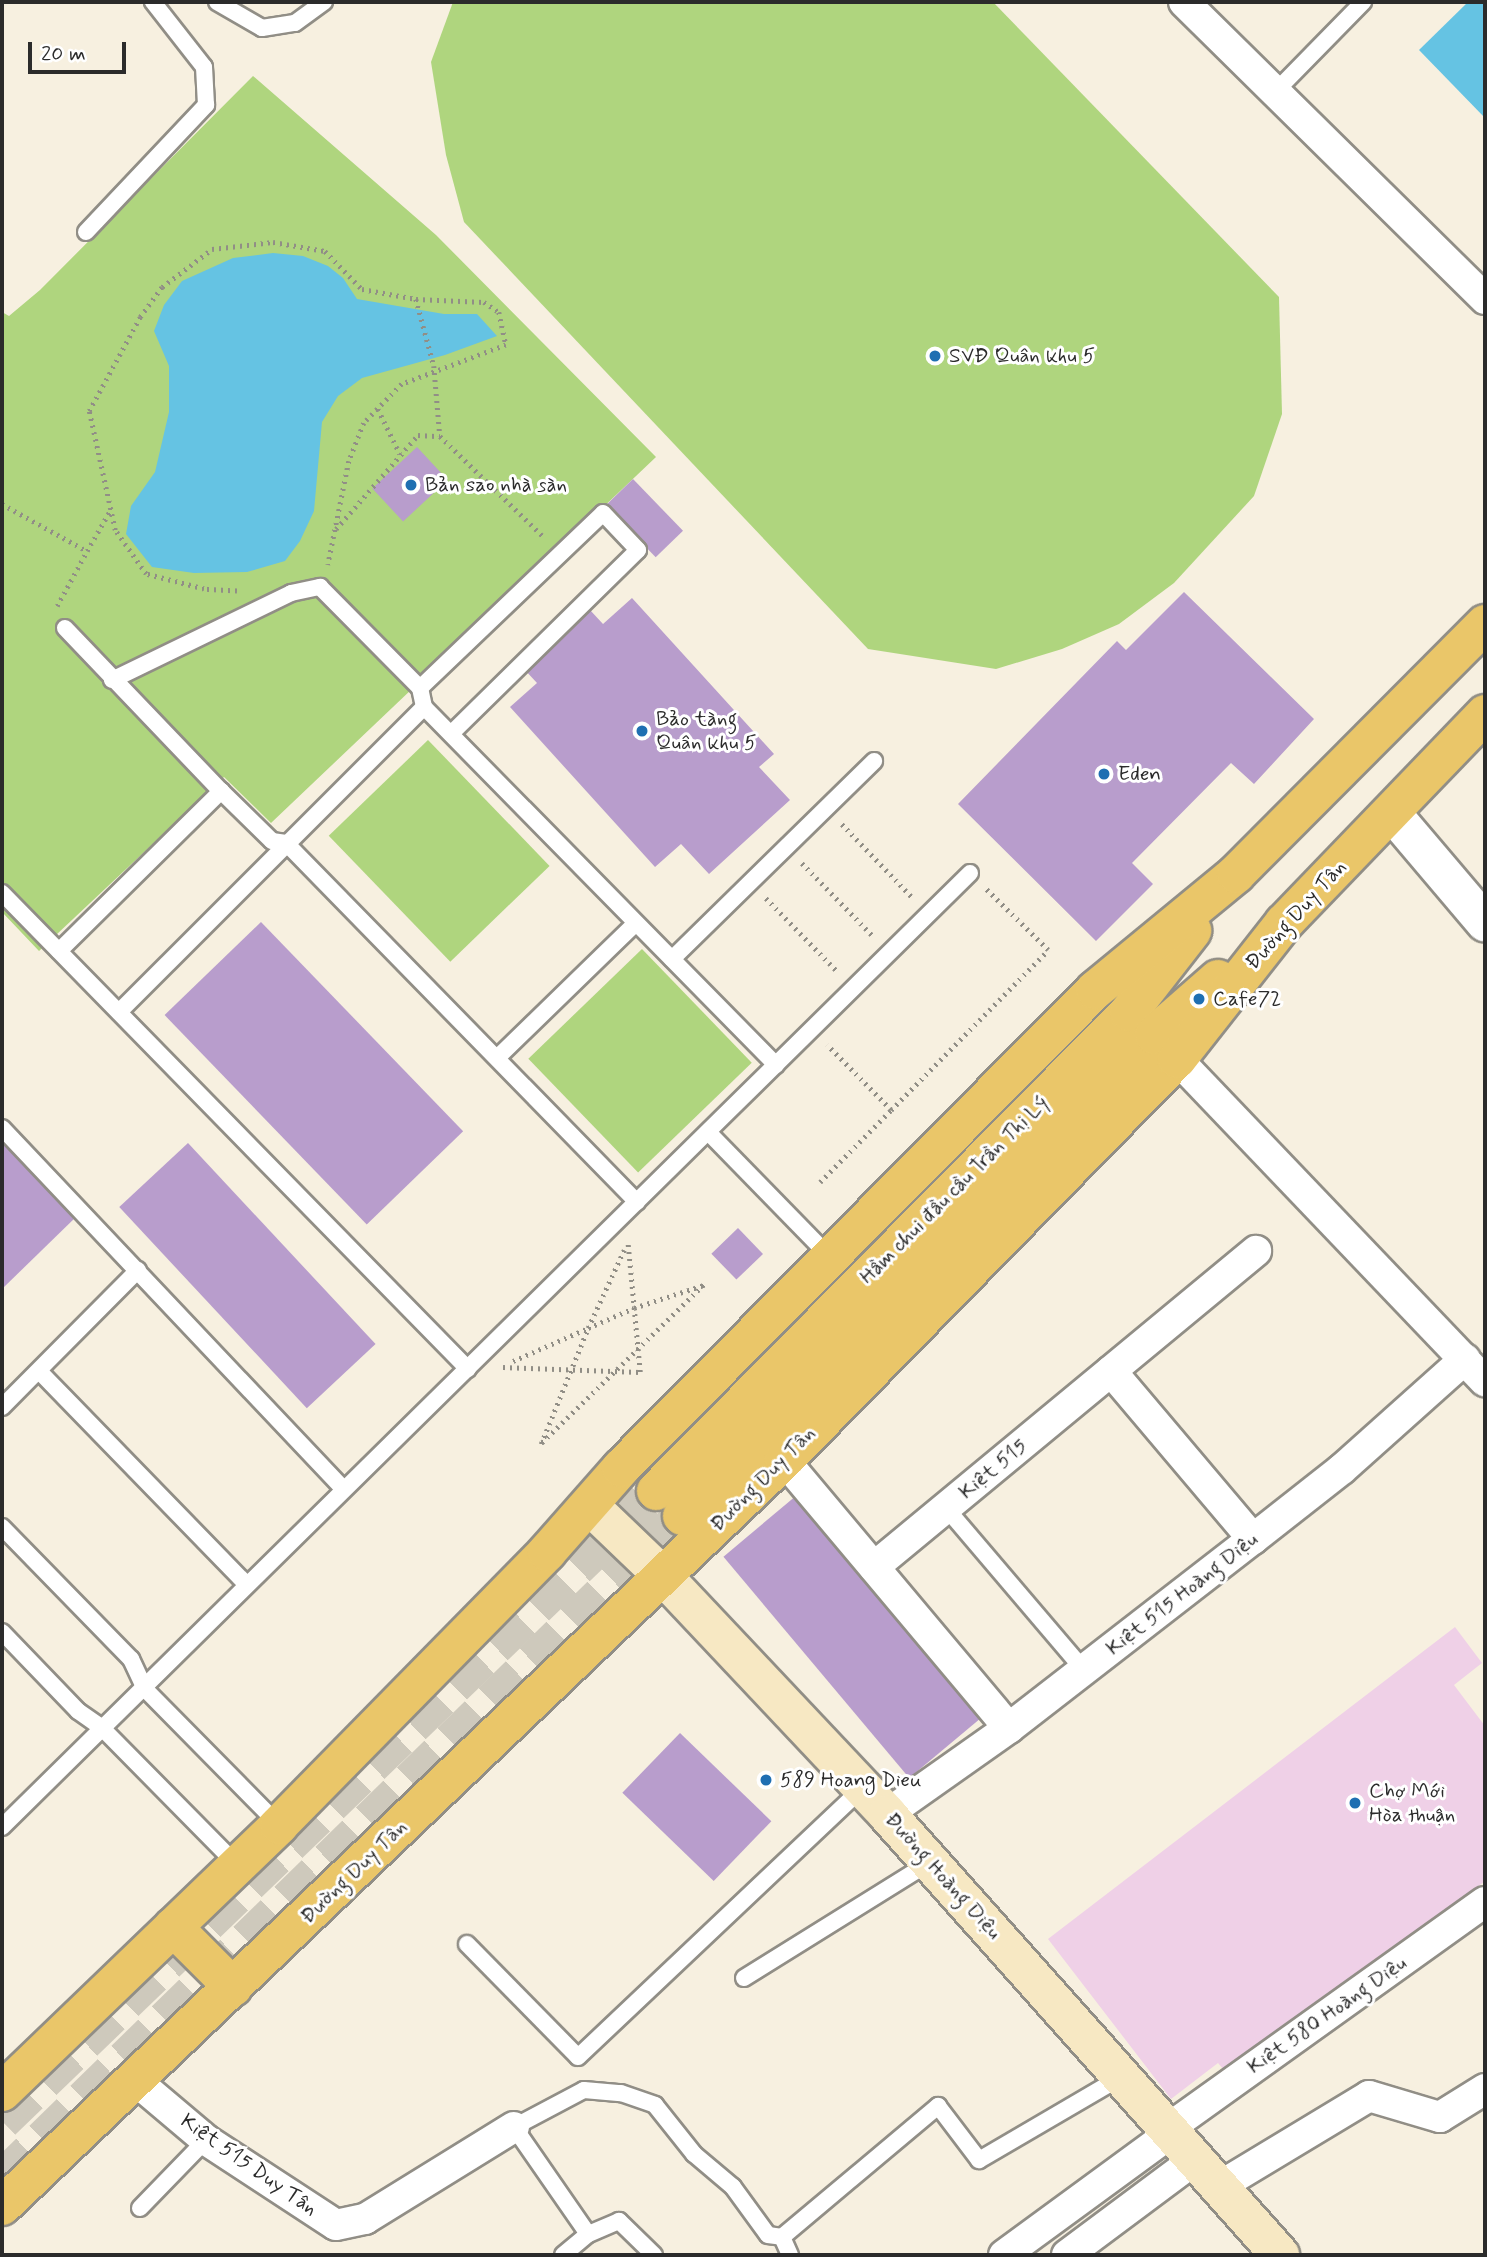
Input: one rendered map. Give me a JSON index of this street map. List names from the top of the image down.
{
  "streets": {
    "main road": ["Đường Duy Tân", "Hầm chui đầu cầu Trần Thị Lý", "Đường Hoàng Diệu"],
    "street": [
      "Kiệt 515",
      "Kiệt 515 Hoàng Diệu",
      "Kiệt 580 Hoàng Diệu",
      "Kiệt 515 Duy Tân"
    ]
  },
  "crossings": [
    ["Đường Duy Tân", "Hầm chui đầu cầu Trần Thị Lý"],
    ["Đường Duy Tân", "Đường Hoàng Diệu"],
    ["Đường Duy Tân", "Kiệt 515 Duy Tân"],
    ["Kiệt 515 Hoàng Diệu", "Đường Hoàng Diệu"],
    ["Đường Hoàng Diệu", "Kiệt 580 Hoàng Diệu"]
  ],
  "places": [
    "SVĐ Quân khu 5",
    "Bản sao nhà sàn",
    "Bảo tàng Quân khu 5",
    "Eden",
    "Cafe72",
    "589 Hoang Dieu",
    "Chợ Mới Hòa thuận"
  ],
  "scale_bar": "20 m"
}
